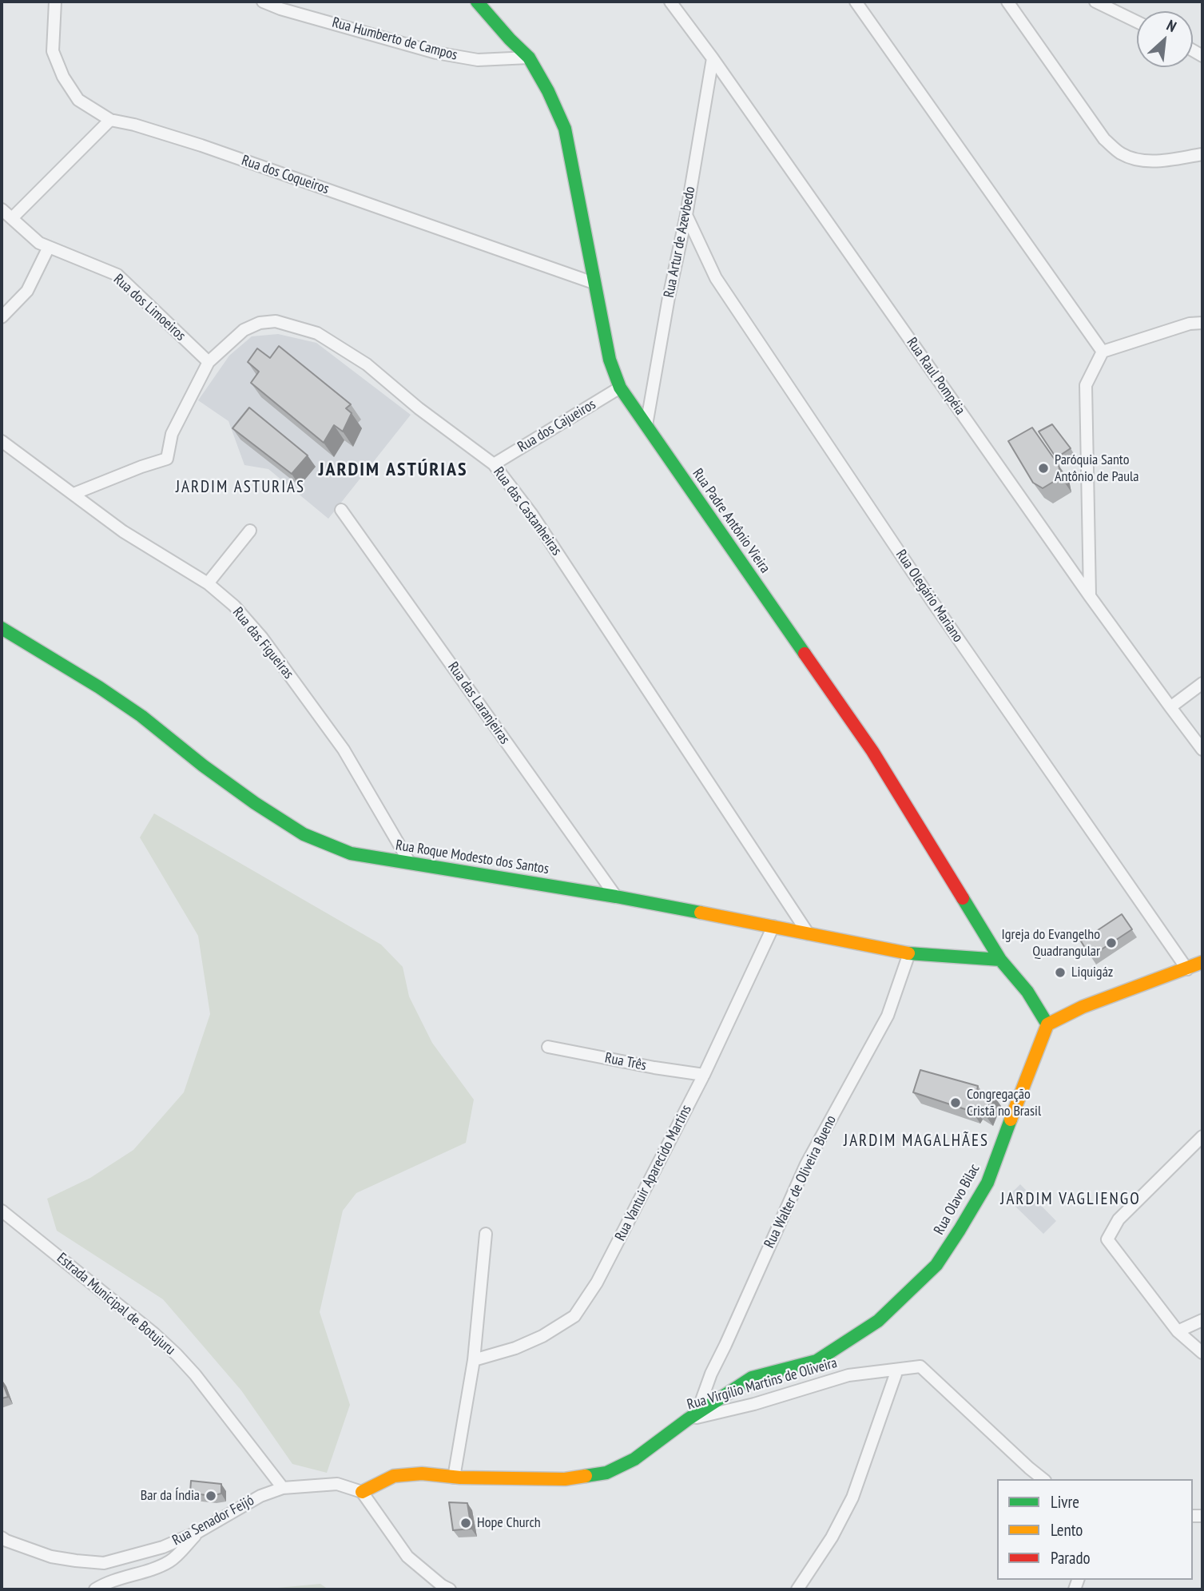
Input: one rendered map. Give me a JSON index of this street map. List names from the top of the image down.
{
  "streets": {
    "street": [
      "Rua Humberto de Campos",
      "Rua dos Coqueiros",
      "Rua Artur de Azevbedo",
      "Rua dos Limoeiros",
      "Rua Raul Pompéia",
      "Rua dos Cajueiros",
      "Rua das Castanheiras",
      "Rua Padre Antônio Vieira",
      "Rua Olegário Mariano",
      "Rua das Figueiras",
      "Rua das Laranjeiras",
      "Rua Roque Modesto dos Santos",
      "Rua Três",
      "Rua Vantuir Aparecido Martins",
      "Rua Walter de Oliveira Bueno",
      "Rua Olavo Bilac",
      "Estrada Municipal de Botujuru",
      "Rua Virgílio Martins de Oliveira",
      "Rua Senador Feijó"
    ]
  },
  "crossings": [
    ["Rua Humberto de Campos", "Rua Padre Antônio Vieira"],
    ["Rua dos Coqueiros", "Rua Padre Antônio Vieira"],
    ["Rua Artur de Azevbedo", "Rua Raul Pompéia"],
    ["Rua Artur de Azevbedo", "Rua Padre Antônio Vieira"],
    ["Rua Artur de Azevbedo", "Rua Olegário Mariano"],
    ["Rua dos Limoeiros", "Rua das Castanheiras"],
    ["Rua dos Cajueiros", "Rua das Castanheiras"],
    ["Rua dos Cajueiros", "Rua Padre Antônio Vieira"],
    ["Rua das Castanheiras", "Rua das Figueiras"],
    ["Rua das Castanheiras", "Rua Roque Modesto dos Santos"],
    ["Rua Padre Antônio Vieira", "Rua Roque Modesto dos Santos"],
    ["Rua Padre Antônio Vieira", "Rua Olavo Bilac"],
    ["Rua das Figueiras", "Rua Roque Modesto dos Santos"],
    ["Rua das Laranjeiras", "Rua Roque Modesto dos Santos"],
    ["Rua Roque Modesto dos Santos", "Rua Vantuir Aparecido Martins"],
    ["Rua Roque Modesto dos Santos", "Rua Walter de Oliveira Bueno"],
    ["Rua Três", "Rua Vantuir Aparecido Martins"],
    ["Rua Walter de Oliveira Bueno", "Rua Olavo Bilac"],
    ["Rua Walter de Oliveira Bueno", "Rua Virgílio Martins de Oliveira"],
    ["Rua Olavo Bilac", "Rua Virgílio Martins de Oliveira"],
    ["Estrada Municipal de Botujuru", "Rua Senador Feijó"],
    ["Rua Virgílio Martins de Oliveira", "Rua Senador Feijó"]
  ],
  "districts": [
    "JARDIM ASTÚRIAS",
    "JARDIM ASTURIAS",
    "JARDIM MAGALHÃES",
    "JARDIM VAGLIENGO"
  ],
  "places": [
    "Paróquia Santo Antônio de Paula",
    "Igreja do Evangelho Quadrangular",
    "Liquigáz",
    "Congregação Cristã no Brasil",
    "Bar da Índia",
    "Hope Church"
  ],
  "legend": ["Livre", "Lento", "Parado"],
  "north": "top right"
}
